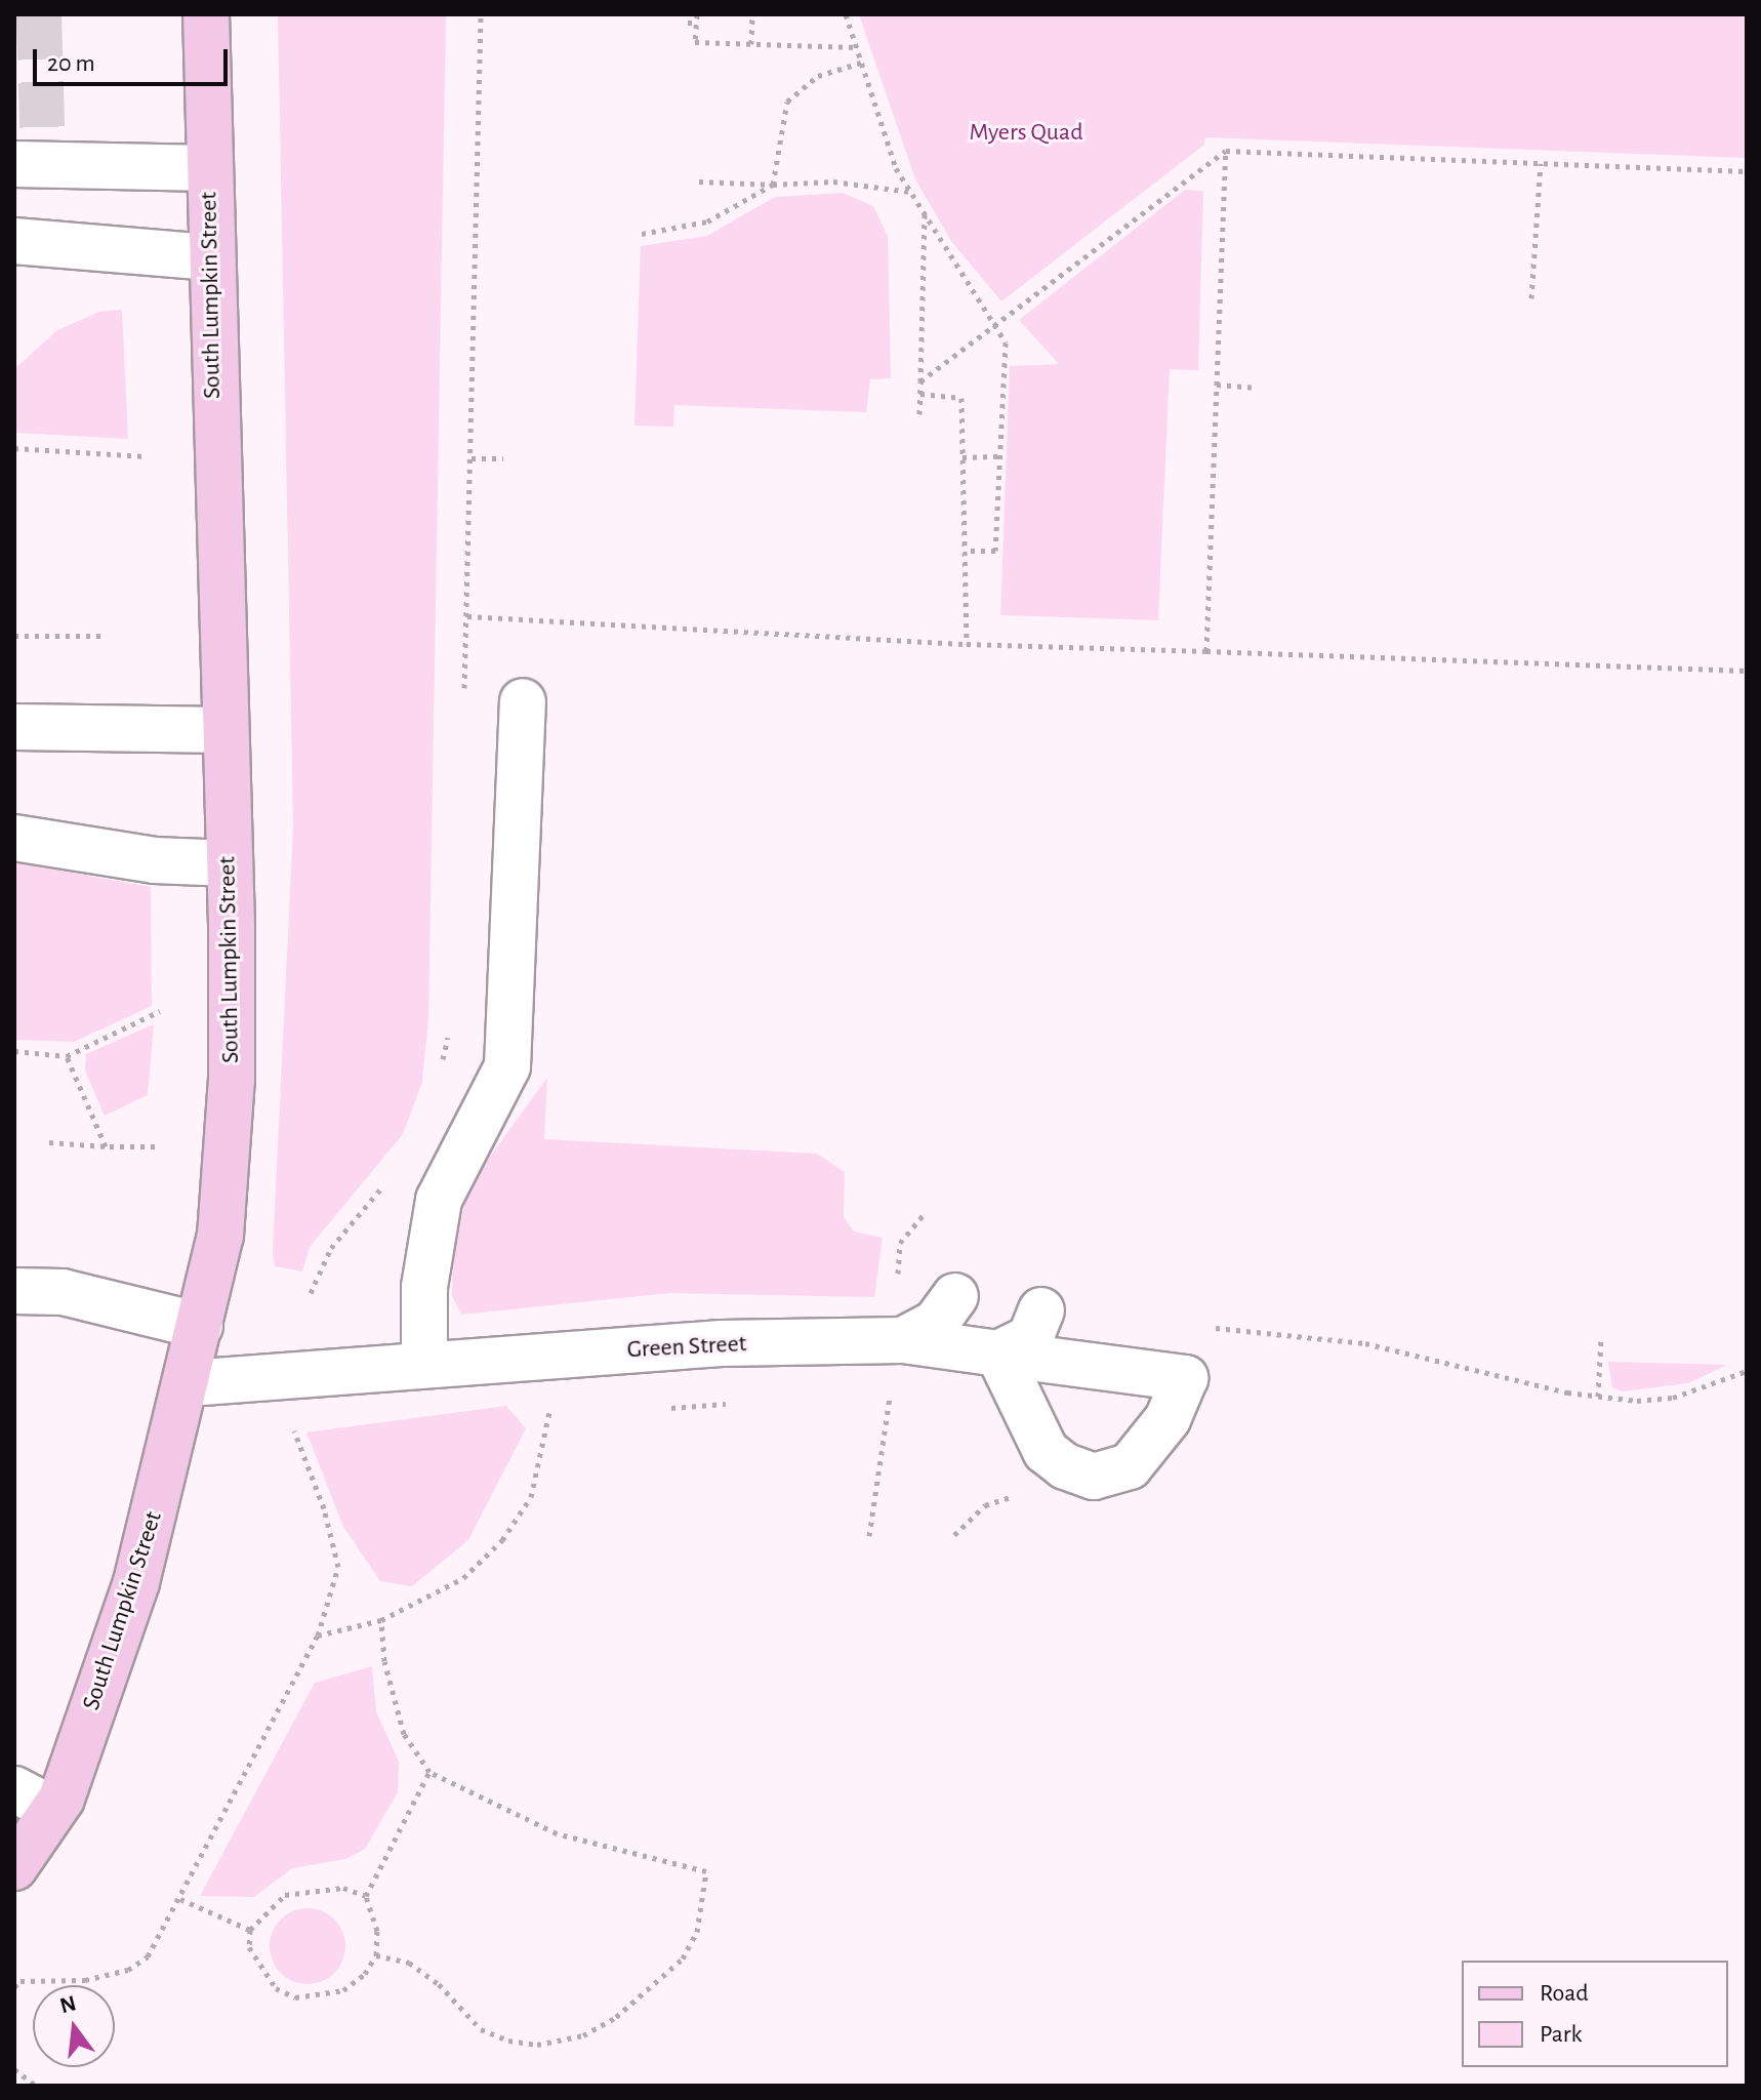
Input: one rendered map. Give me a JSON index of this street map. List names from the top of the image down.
{
  "streets": {
    "main road": ["South Lumpkin Street"],
    "lane": ["Green Street"]
  },
  "crossings": [
    ["South Lumpkin Street", "Green Street"]
  ],
  "parks": ["Myers Quad"],
  "legend": ["Road", "Park"],
  "scale_bar": "20 m",
  "north": "top"
}
